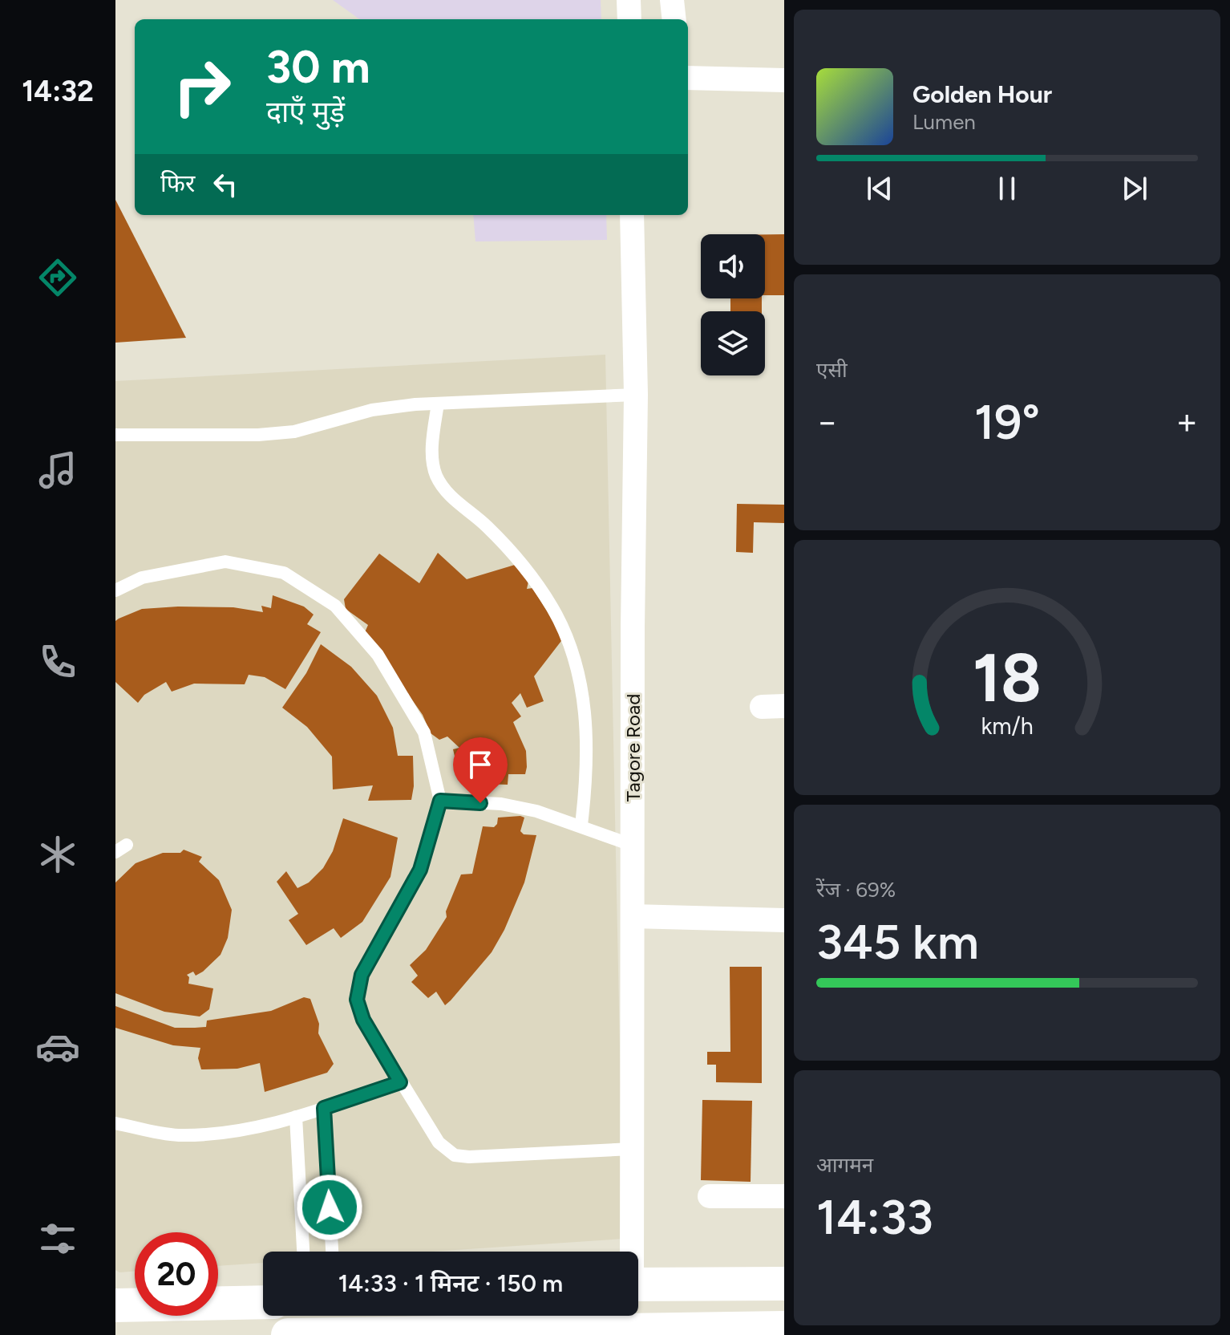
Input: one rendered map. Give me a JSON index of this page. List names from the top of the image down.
{
  "streets": {
    "street": ["Tagore Road"]
  },
  "page": {
    "tabs": "14:32",
    "turn": ["30 m", "दाएँ मुड़ें"],
    "song": ["Golden Hour", "Lumen"],
    "then": "फिर",
    "tile": [
      "एसी",
      ["रेंज · 69%", "345 km"],
      ["आगमन", "14:33"]
    ],
    "heat": ["−", "19°", "+"],
    "limit": "20",
    "trip": "14:33 · 1 मिनट · 150 m",
    "gauge": ["18", "km/h"]
  }
}
